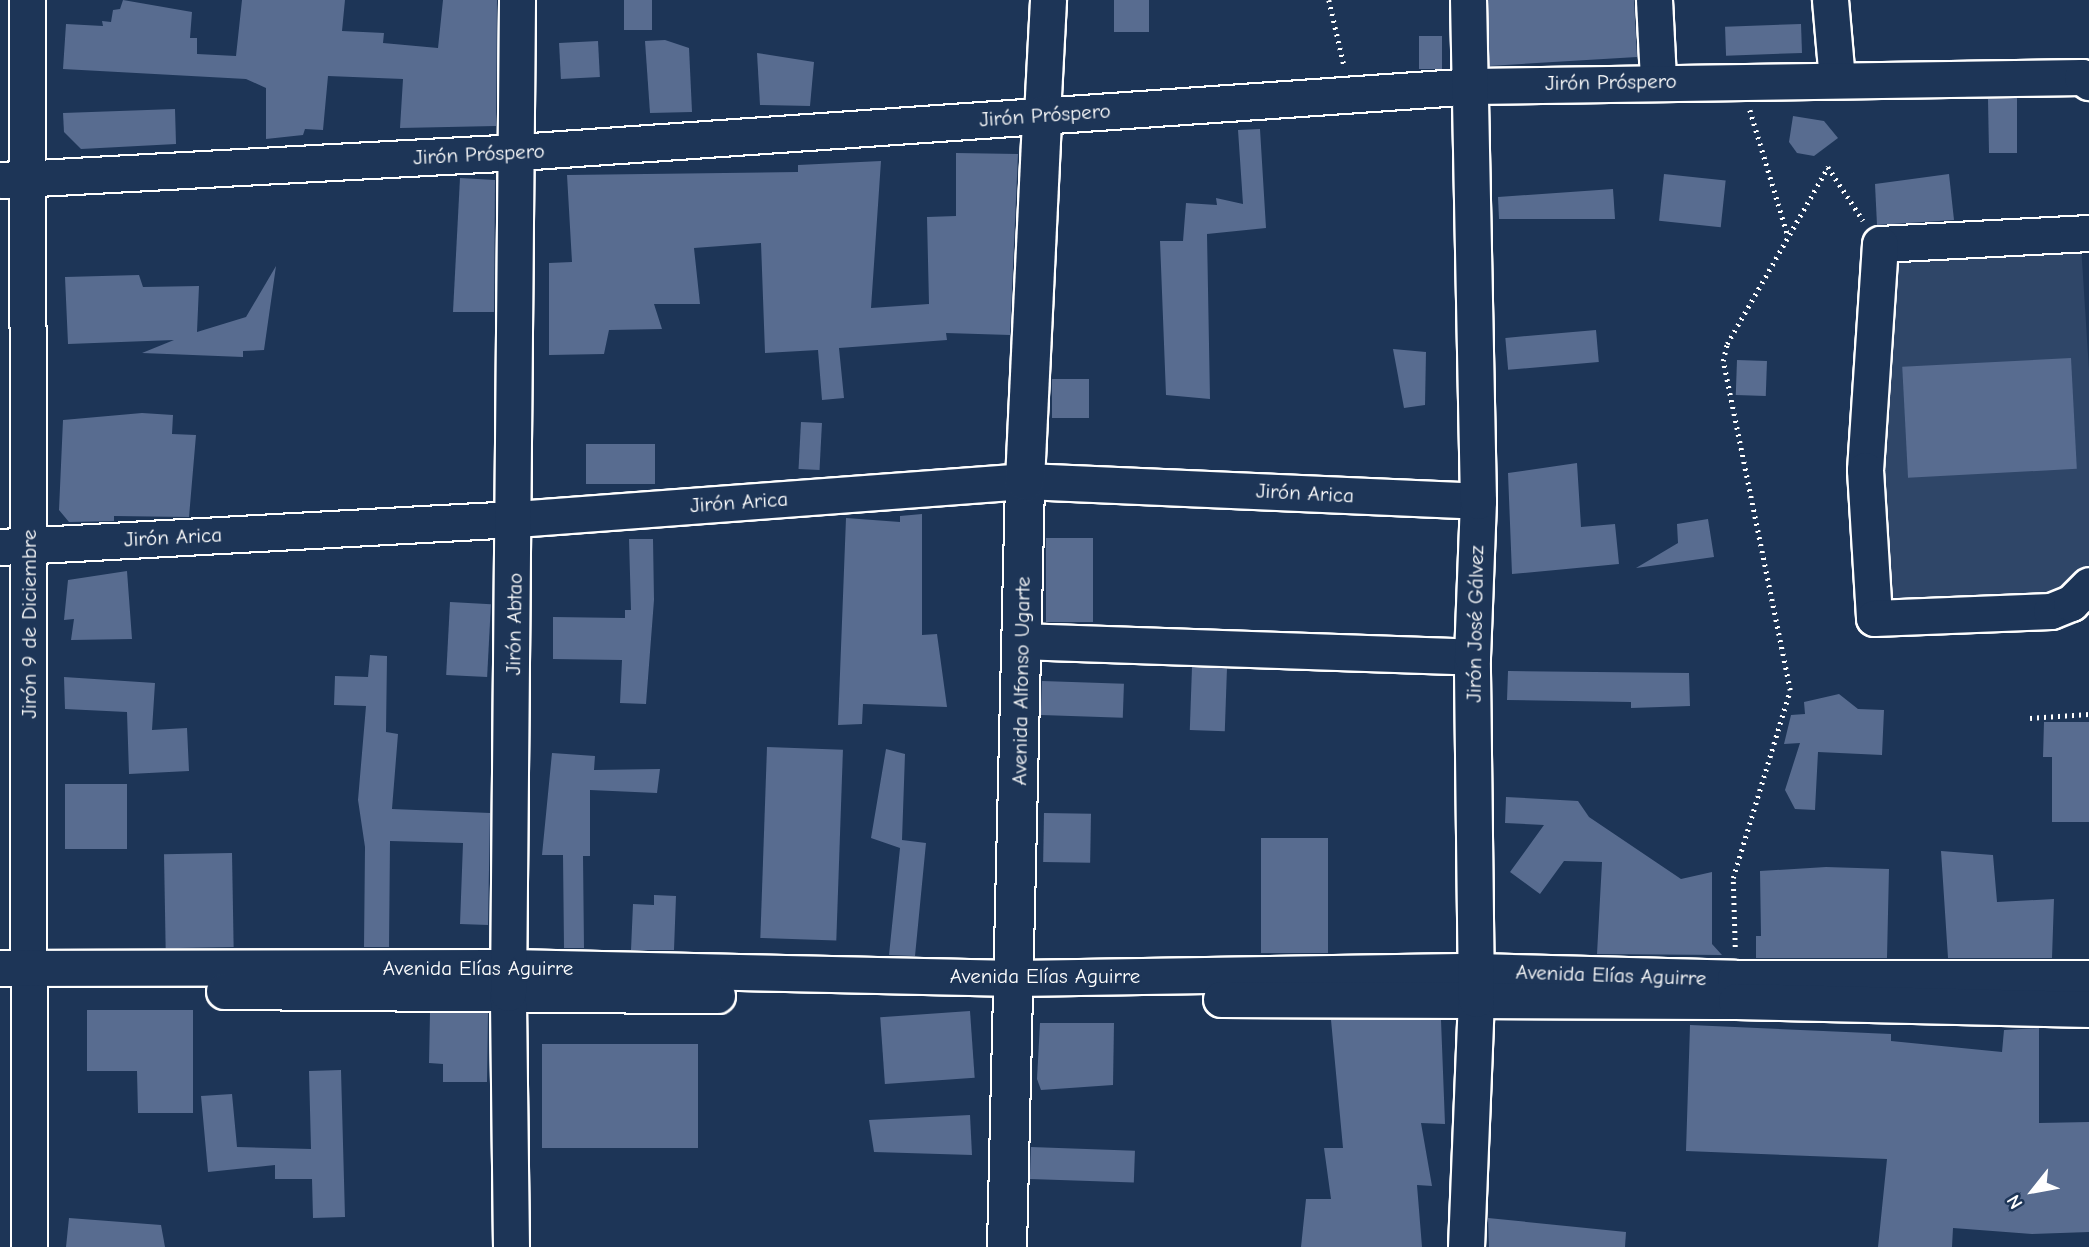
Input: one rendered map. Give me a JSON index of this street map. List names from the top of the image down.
{
  "streets": {
    "main road": ["Avenida Alfonso Ugarte"],
    "street": [
      "Jirón Próspero",
      "Jirón Arica",
      "Jirón 9 de Diciembre",
      "Jirón Abtao",
      "Jirón José Gálvez",
      "Avenida Elías Aguirre"
    ]
  },
  "crossings": [
    ["Jirón Próspero", "Jirón 9 de Diciembre"],
    ["Jirón Próspero", "Jirón Abtao"],
    ["Jirón Próspero", "Jirón José Gálvez"],
    ["Jirón Próspero", "Avenida Alfonso Ugarte"],
    ["Jirón Arica", "Jirón 9 de Diciembre"],
    ["Jirón Arica", "Jirón Abtao"],
    ["Jirón Arica", "Jirón José Gálvez"],
    ["Jirón Arica", "Avenida Alfonso Ugarte"],
    ["Jirón 9 de Diciembre", "Avenida Elías Aguirre"],
    ["Jirón Abtao", "Avenida Elías Aguirre"],
    ["Jirón José Gálvez", "Avenida Elías Aguirre"],
    ["Avenida Alfonso Ugarte", "Avenida Elías Aguirre"]
  ],
  "north": "bottom left"
}
